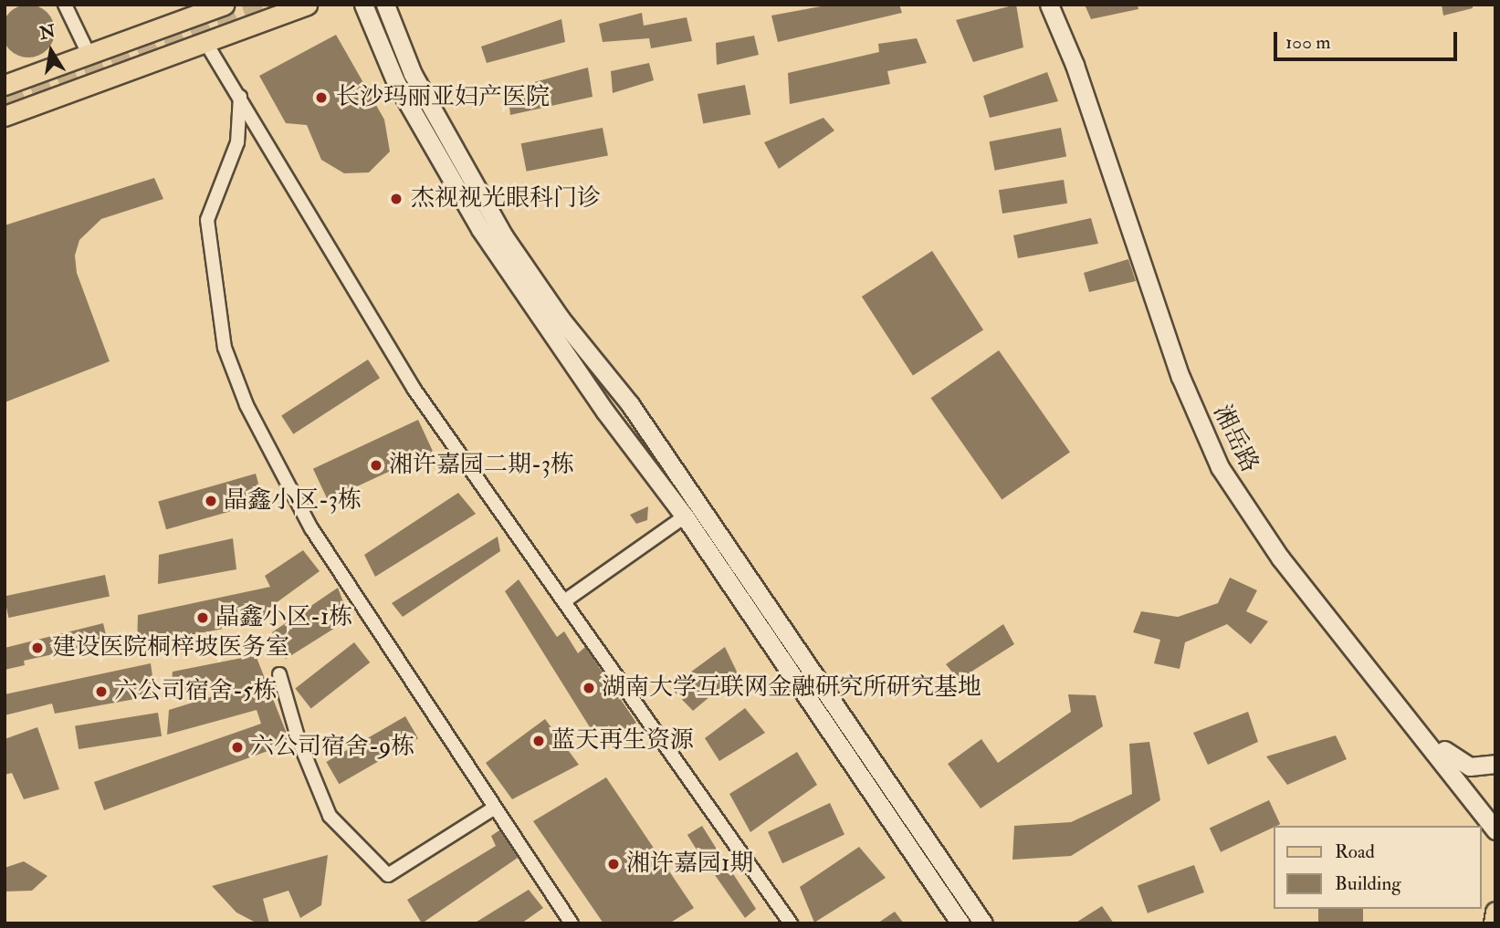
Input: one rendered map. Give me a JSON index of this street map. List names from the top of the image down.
{
  "streets": {
    "main road": ["湘岳路"]
  },
  "places": [
    "长沙玛丽亚妇产医院",
    "杰视视光眼科门诊",
    "湘许嘉园二期-3栋",
    "晶鑫小区-3栋",
    "晶鑫小区-1栋",
    "建设医院桐梓坡医务室",
    "湖南大学互联网金融研究所研究基地",
    "六公司宿舍-5栋",
    "蓝天再生资源",
    "六公司宿舍-9栋",
    "湘许嘉园1期"
  ],
  "legend": ["Road", "Building"],
  "scale_bar": "100 m",
  "north": "top"
}
